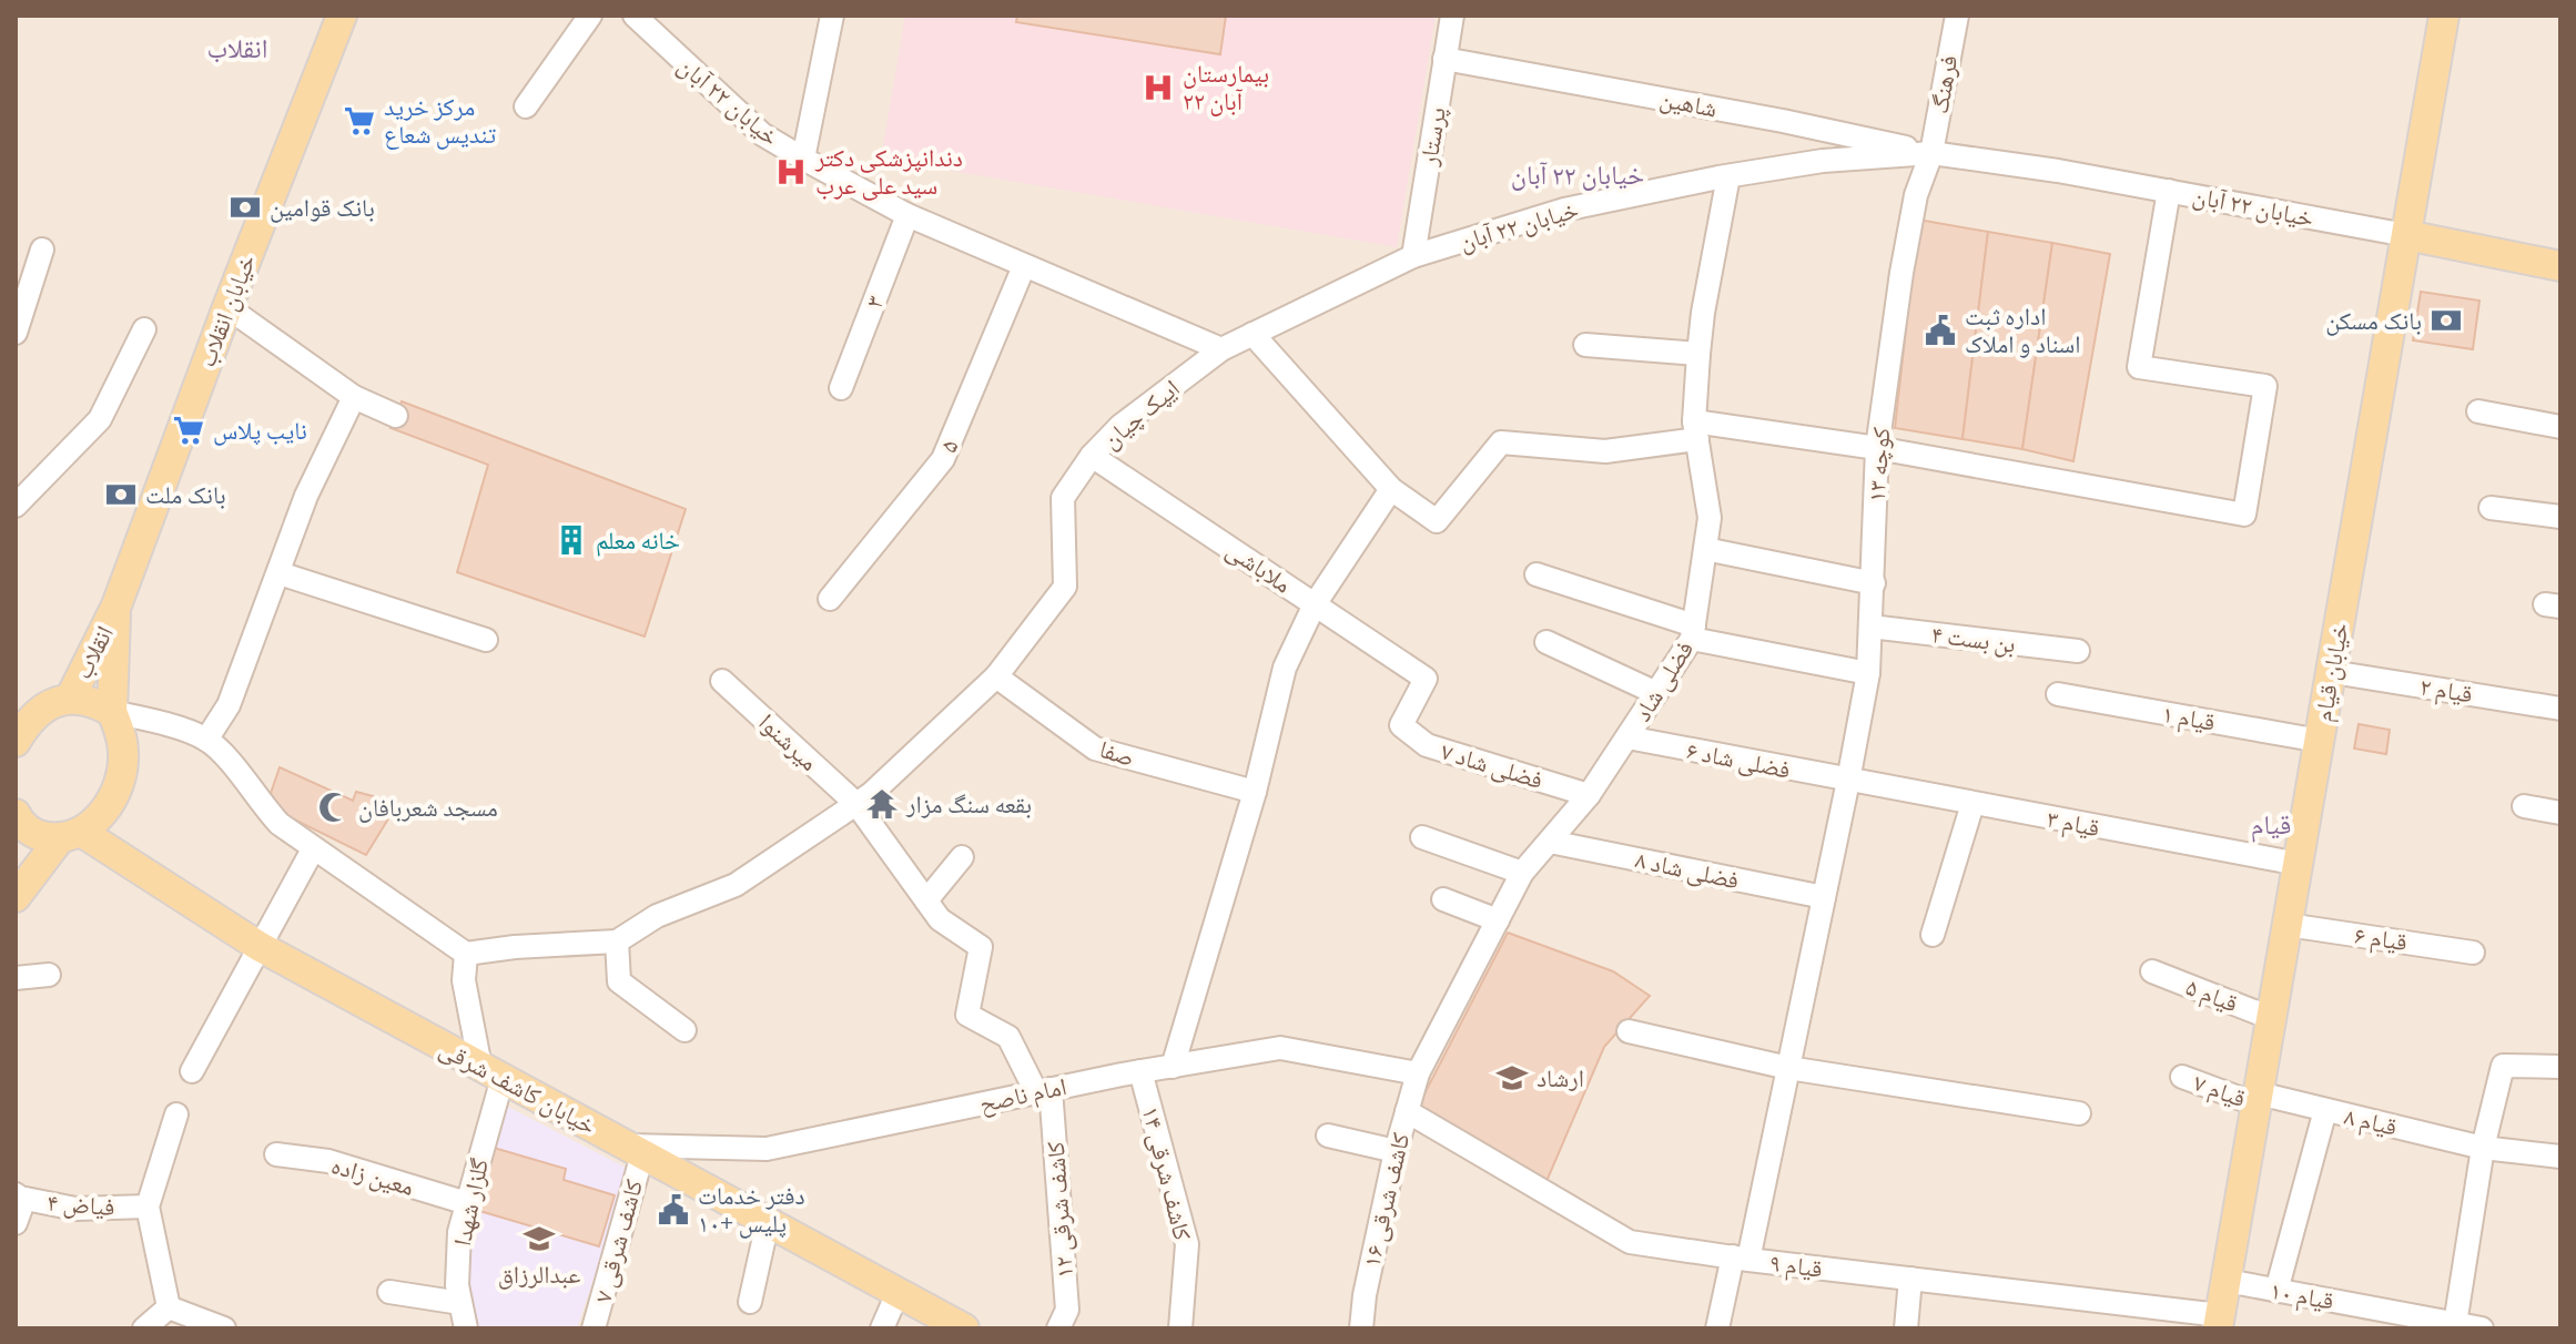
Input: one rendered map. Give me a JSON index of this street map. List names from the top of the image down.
{
  "streets": {
    "main road": [
      "خیابان ۲۲ آبان",
      "خیابان انقلاب",
      "انقلاب",
      "خیابان قیام",
      "خیابان کاشف شرقی"
    ],
    "street": [
      "فرهنگ",
      "شاهین",
      "پرستار",
      "۳",
      "ایپک چیان",
      "۵",
      "کوچه ۱۳",
      "ملاباشی",
      "بن بست ۴",
      "فضلی شاد",
      "قیام ۲",
      "قیام ۱",
      "میرشنوا",
      "صفا",
      "فضلی شاد ۶",
      "فضلی شاد ۷",
      "قیام ۳",
      "فضلی شاد ۸",
      "قیام ۶",
      "قیام ۵",
      "قیام ۷",
      "امام ناصح",
      "قیام ۸",
      "کاشف شرقی ۱۴",
      "معین زاده",
      "کاشف شرقی ۱۶",
      "گلزار شهدا",
      "فیاض ۴",
      "کاشف شرقی ۱۲",
      "کاشف شرقی ۷",
      "قیام ۹",
      "قیام ۱۰"
    ]
  },
  "crossings": [
    ["فرهنگ", "خیابان ۲۲ آبان"],
    ["فرهنگ", "شاهین"],
    ["فرهنگ", "کوچه ۱۳"],
    ["خیابان ۲۲ آبان", "شاهین"],
    ["خیابان ۲۲ آبان", "پرستار"],
    ["خیابان ۲۲ آبان", "۳"],
    ["خیابان ۲۲ آبان", "ایپک چیان"],
    ["خیابان ۲۲ آبان", "۵"],
    ["خیابان ۲۲ آبان", "کوچه ۱۳"],
    ["خیابان ۲۲ آبان", "خیابان قیام"],
    ["خیابان ۲۲ آبان", "فضلی شاد"],
    ["شاهین", "پرستار"],
    ["شاهین", "کوچه ۱۳"],
    ["خیابان انقلاب", "انقلاب"],
    ["ایپک چیان", "ملاباشی"],
    ["ایپک چیان", "میرشنوا"],
    ["ایپک چیان", "صفا"],
    ["کوچه ۱۳", "بن بست ۴"],
    ["کوچه ۱۳", "فضلی شاد ۶"],
    ["کوچه ۱۳", "قیام ۳"],
    ["کوچه ۱۳", "فضلی شاد ۸"],
    ["کوچه ۱۳", "قیام ۹"],
    ["ملاباشی", "فضلی شاد ۷"],
    ["انقلاب", "خیابان کاشف شرقی"],
    ["خیابان قیام", "قیام ۲"],
    ["خیابان قیام", "قیام ۱"],
    ["خیابان قیام", "قیام ۳"],
    ["خیابان قیام", "قیام ۶"],
    ["خیابان قیام", "قیام ۵"],
    ["خیابان قیام", "قیام ۷"],
    ["خیابان قیام", "قیام ۸"],
    ["خیابان قیام", "قیام ۹"],
    ["خیابان قیام", "قیام ۱۰"],
    ["فضلی شاد", "فضلی شاد ۶"],
    ["فضلی شاد", "فضلی شاد ۷"],
    ["فضلی شاد", "فضلی شاد ۸"],
    ["فضلی شاد", "امام ناصح"],
    ["فضلی شاد", "کاشف شرقی ۱۶"],
    ["میرشنوا", "امام ناصح"],
    ["میرشنوا", "کاشف شرقی ۱۲"],
    ["فضلی شاد ۶", "قیام ۳"],
    ["خیابان کاشف شرقی", "امام ناصح"],
    ["خیابان کاشف شرقی", "گلزار شهدا"],
    ["خیابان کاشف شرقی", "کاشف شرقی ۷"],
    ["قیام ۷", "قیام ۸"],
    ["امام ناصح", "کاشف شرقی ۱۴"],
    ["امام ناصح", "کاشف شرقی ۱۶"],
    ["امام ناصح", "کاشف شرقی ۱۲"],
    ["امام ناصح", "کاشف شرقی ۷"],
    ["معین زاده", "گلزار شهدا"],
    ["کاشف شرقی ۱۶", "قیام ۹"]
  ],
  "districts": ["انقلاب", "خیابان ۲۲ آبان", "قیام"],
  "places": {
    "hospital": ["بیمارستان ۲۲ آبان", "دندانپزشکی دکتر سید علی عرب"],
    "supermarket": ["مرکز خرید تندیس شعاع", "نایب پلاس"],
    "bank": ["بانک قوامین", "بانک مسکن", "بانک ملت"],
    "public building": ["اداره ثبت اسناد و املاک", "دفتر خدمات پلیس +۱۰"],
    "building": ["خانه معلم"],
    "temple": ["بقعه سنگ مزار"],
    "mosque": ["مسجد شعربافان"],
    "school or university": ["ارشاد", "عبدالرزاق"]
  }
}
